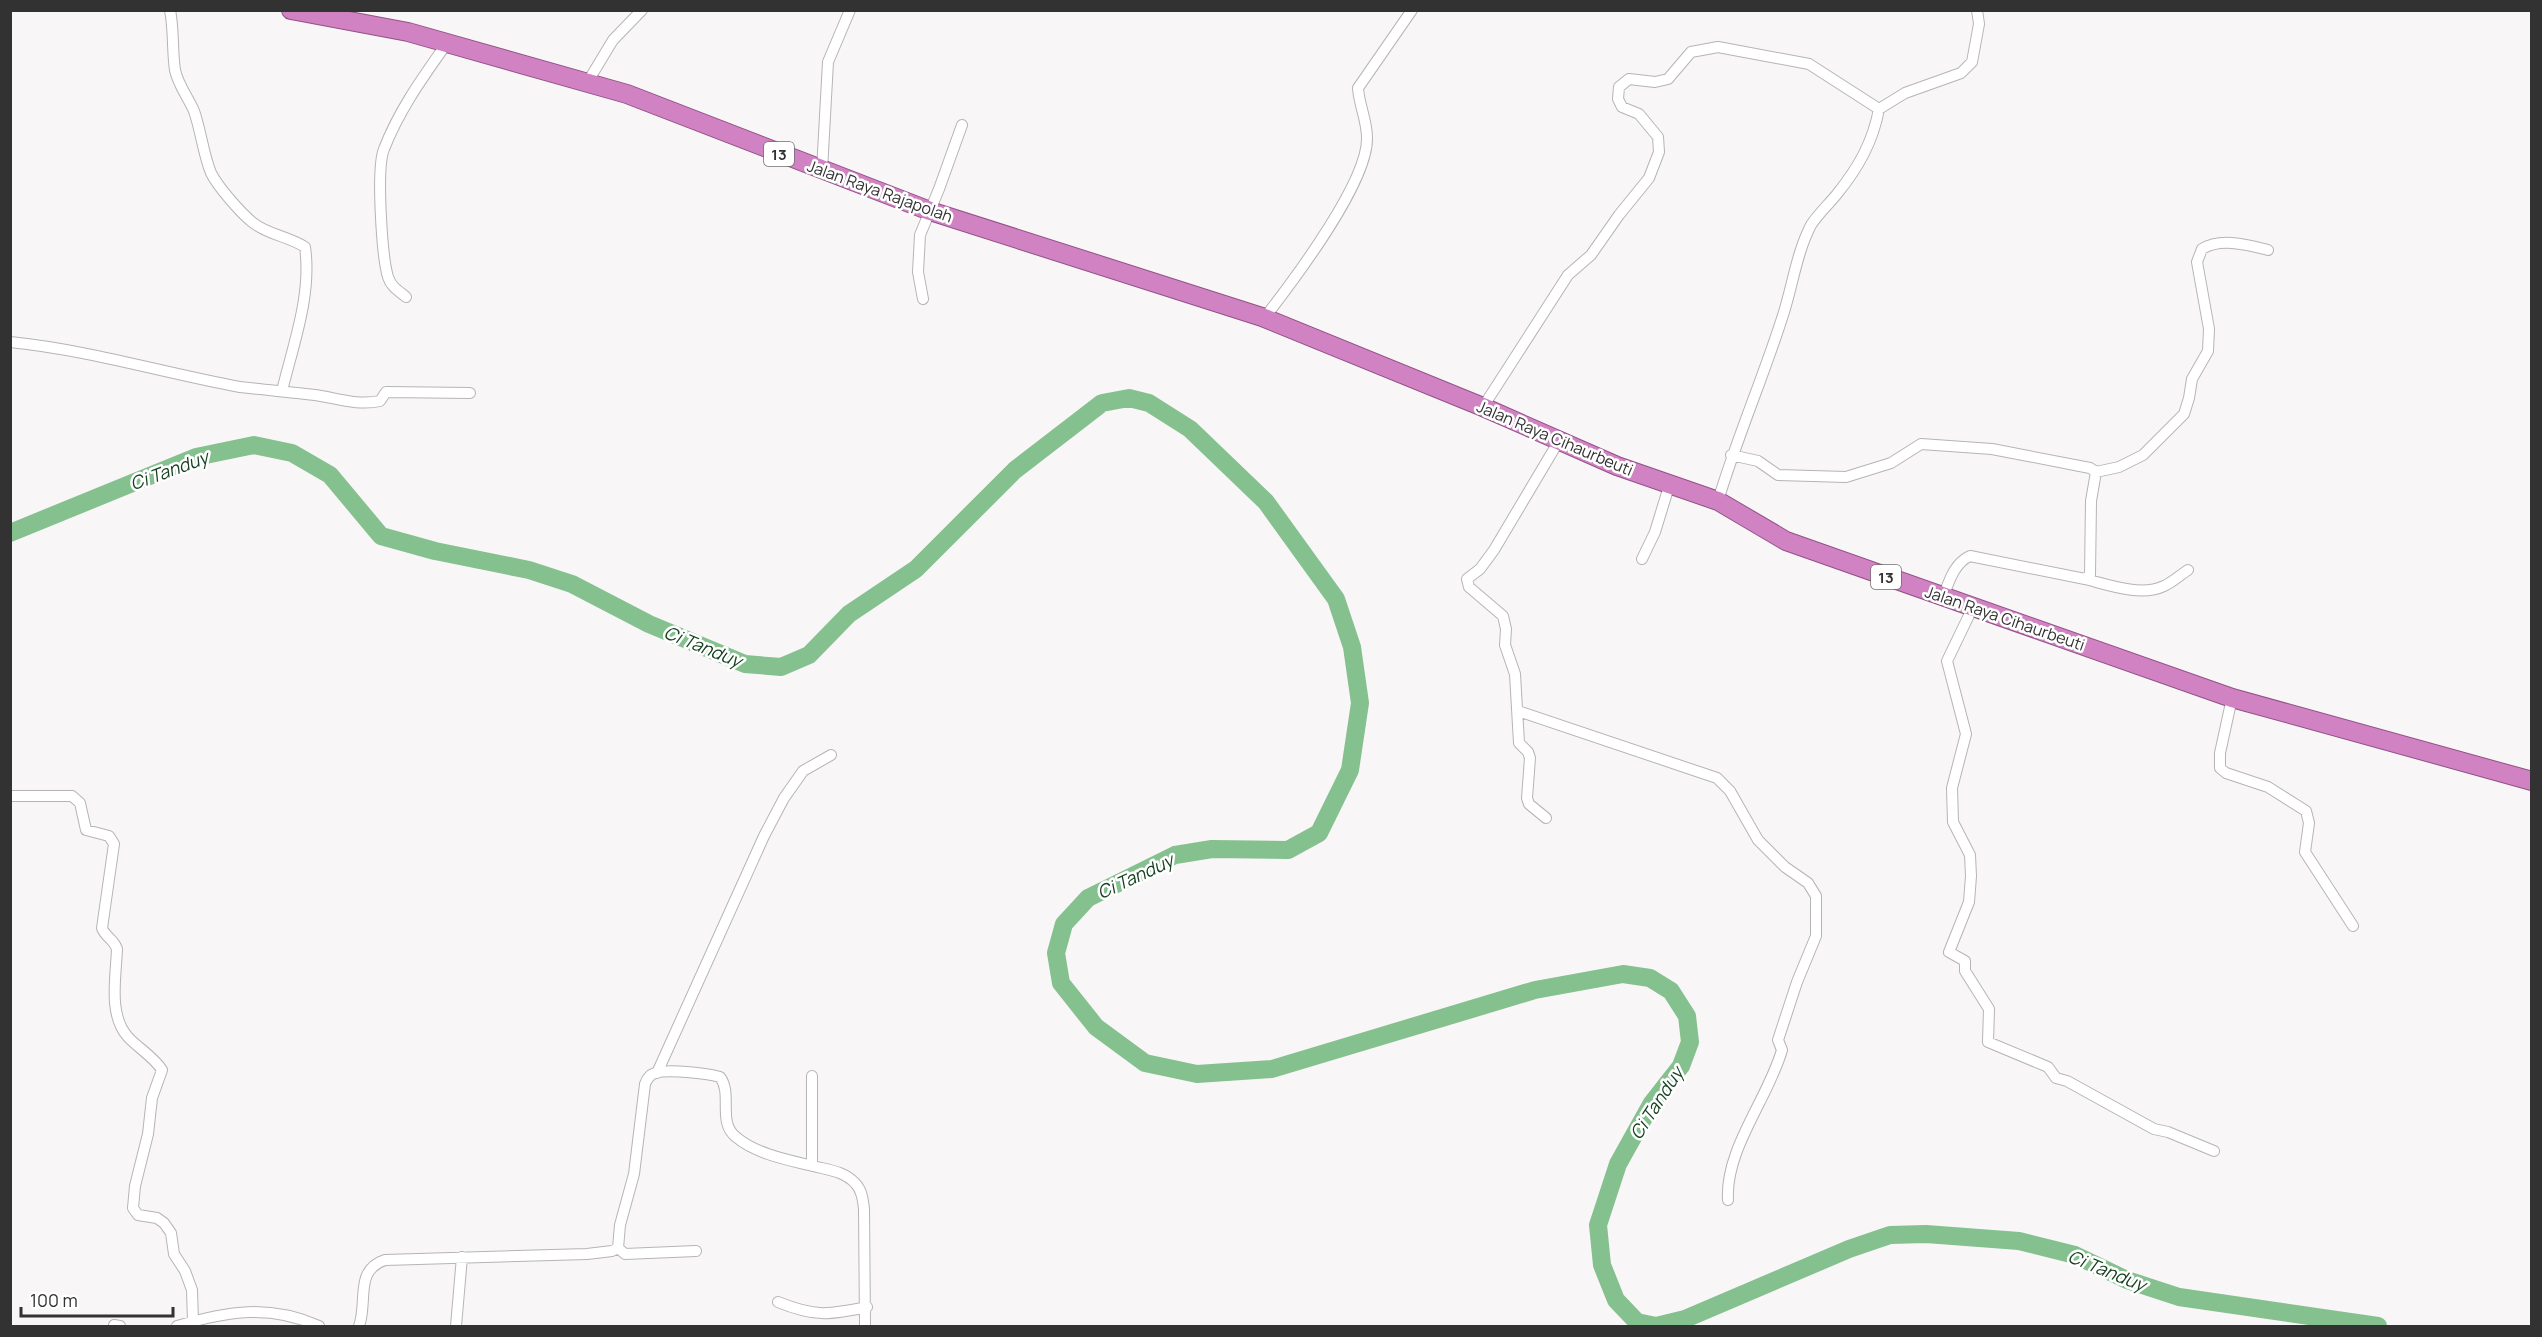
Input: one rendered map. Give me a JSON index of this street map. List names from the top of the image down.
{
  "streets": {
    "highway": ["13", "Jalan Raya Rajapolah", "Jalan Raya Cihaurbeuti"]
  },
  "crossings": [
    ["Jalan Raya Rajapolah", "Jalan Raya Cihaurbeuti"]
  ],
  "water": ["Ci Tanduy"],
  "scale_bar": "100 m"
}
